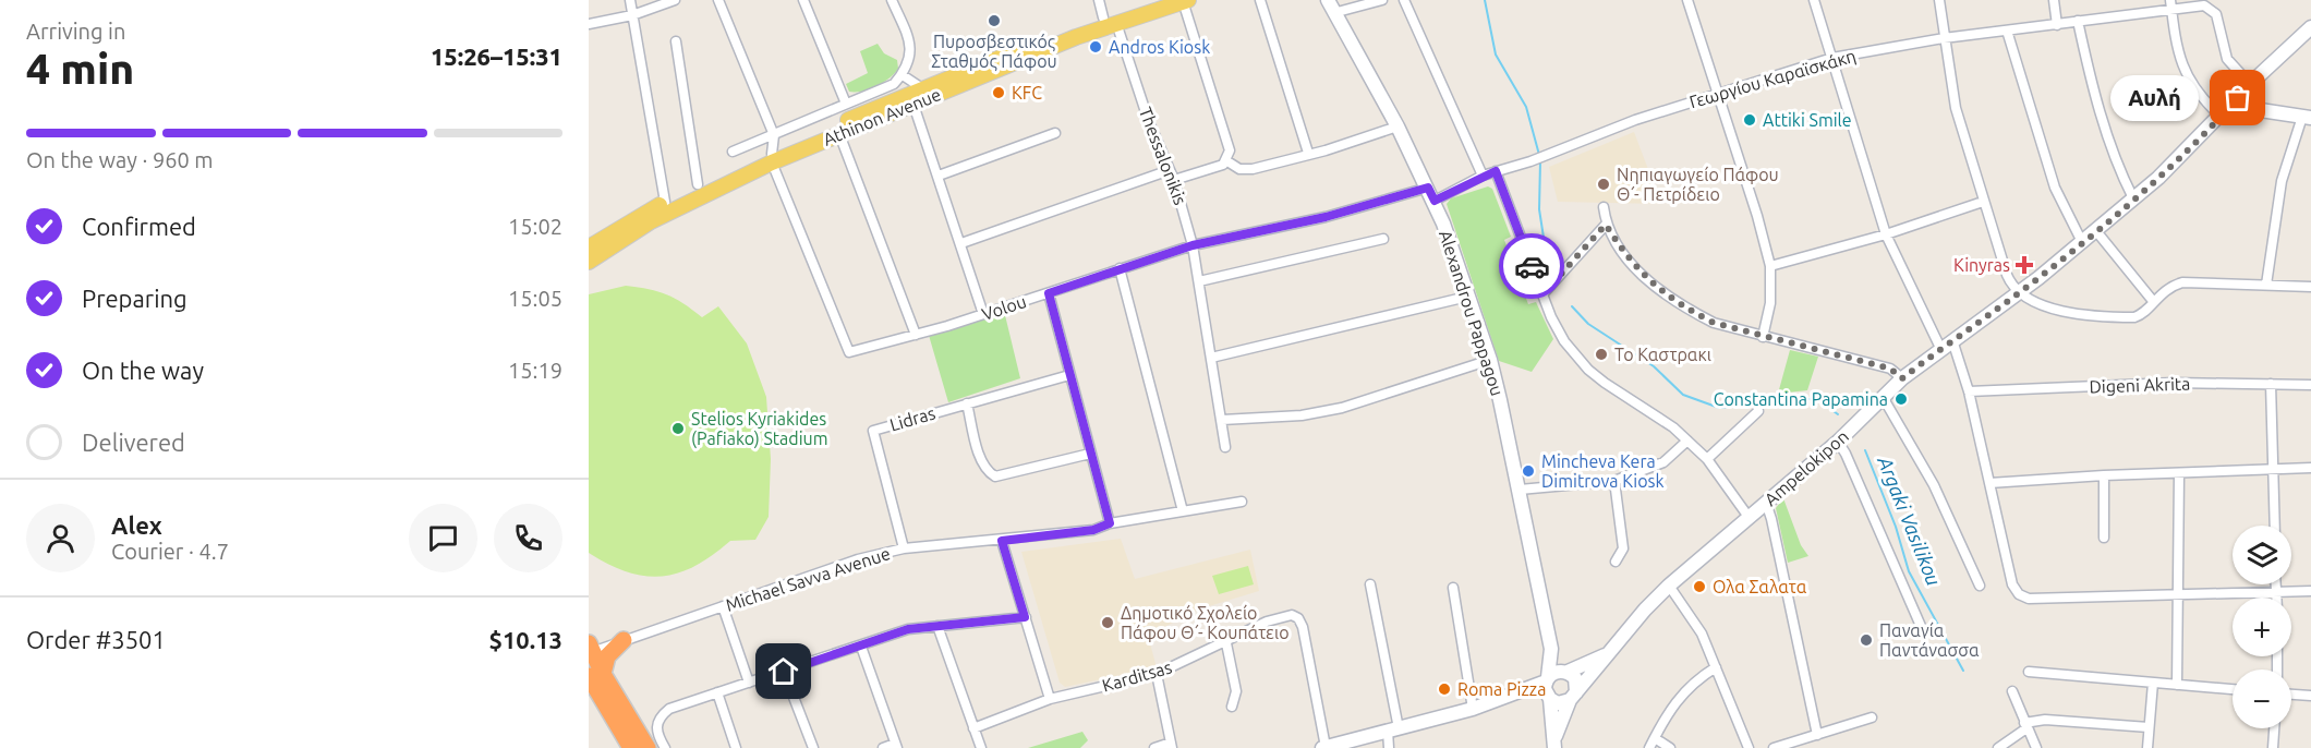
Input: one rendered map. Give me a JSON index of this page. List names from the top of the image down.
{
  "streets": {
    "main road": ["Athinon Avenue"],
    "street": [
      "Γεωργίου Καραϊσκάκη",
      "Thessalonikis",
      "Volou",
      "Alexandrou Pappagou",
      "Digeni Akrita",
      "Lidras",
      "Ampelokipon",
      "Michael Savva Avenue",
      "Karditsas"
    ]
  },
  "crossings": [
    ["Γεωργίου Καραϊσκάκη", "Thessalonikis"],
    ["Γεωργίου Καραϊσκάκη", "Volou"],
    ["Γεωργίου Καραϊσκάκη", "Alexandrou Pappagou"],
    ["Γεωργίου Καραϊσκάκη", "Ampelokipon"],
    ["Athinon Avenue", "Thessalonikis"],
    ["Athinon Avenue", "Volou"],
    ["Thessalonikis", "Volou"],
    ["Alexandrou Pappagou", "Ampelokipon"],
    ["Lidras", "Michael Savva Avenue"]
  ],
  "water": ["Argaki Vasilikou"],
  "places": {
    "other": [
      "Πυροσβεστικός Σταθμός Πάφου",
      "Andros Kiosk",
      "KFC",
      "Αυλή",
      "Attiki Smile",
      "Νηπιαγωγείο Πάφου Θ΄ - Πετρίδειο",
      "Το Καστρακι",
      "Constantina Papamina",
      "Stelios Kyriakides (Pafiako) Stadium",
      "Mincheva Kera Dimitrova Kiosk",
      "Ολα Σαλατα",
      "Δημοτικό Σχολείο Πάφου Θ΄ - Κουπάτειο",
      "Παναγία Παντάνασσα",
      "Roma Pizza"
    ],
    "health": ["Kinyras"]
  },
  "page": {
    "heading": ["4 min", "Arriving in", "15:26–15:31"],
    "panel": [
      "Alex",
      "Courier · 4.7",
      "Order #3501",
      "$10.13"
    ],
    "bubble": "Αυλή",
    "bar": "On the way · 960 m",
    "list": [
      ["Confirmed", "15:02"],
      ["Preparing", "15:05"],
      ["On the way", "15:19"],
      "Delivered"
    ],
    "map_buttons": ["+", "−"]
  }
}
